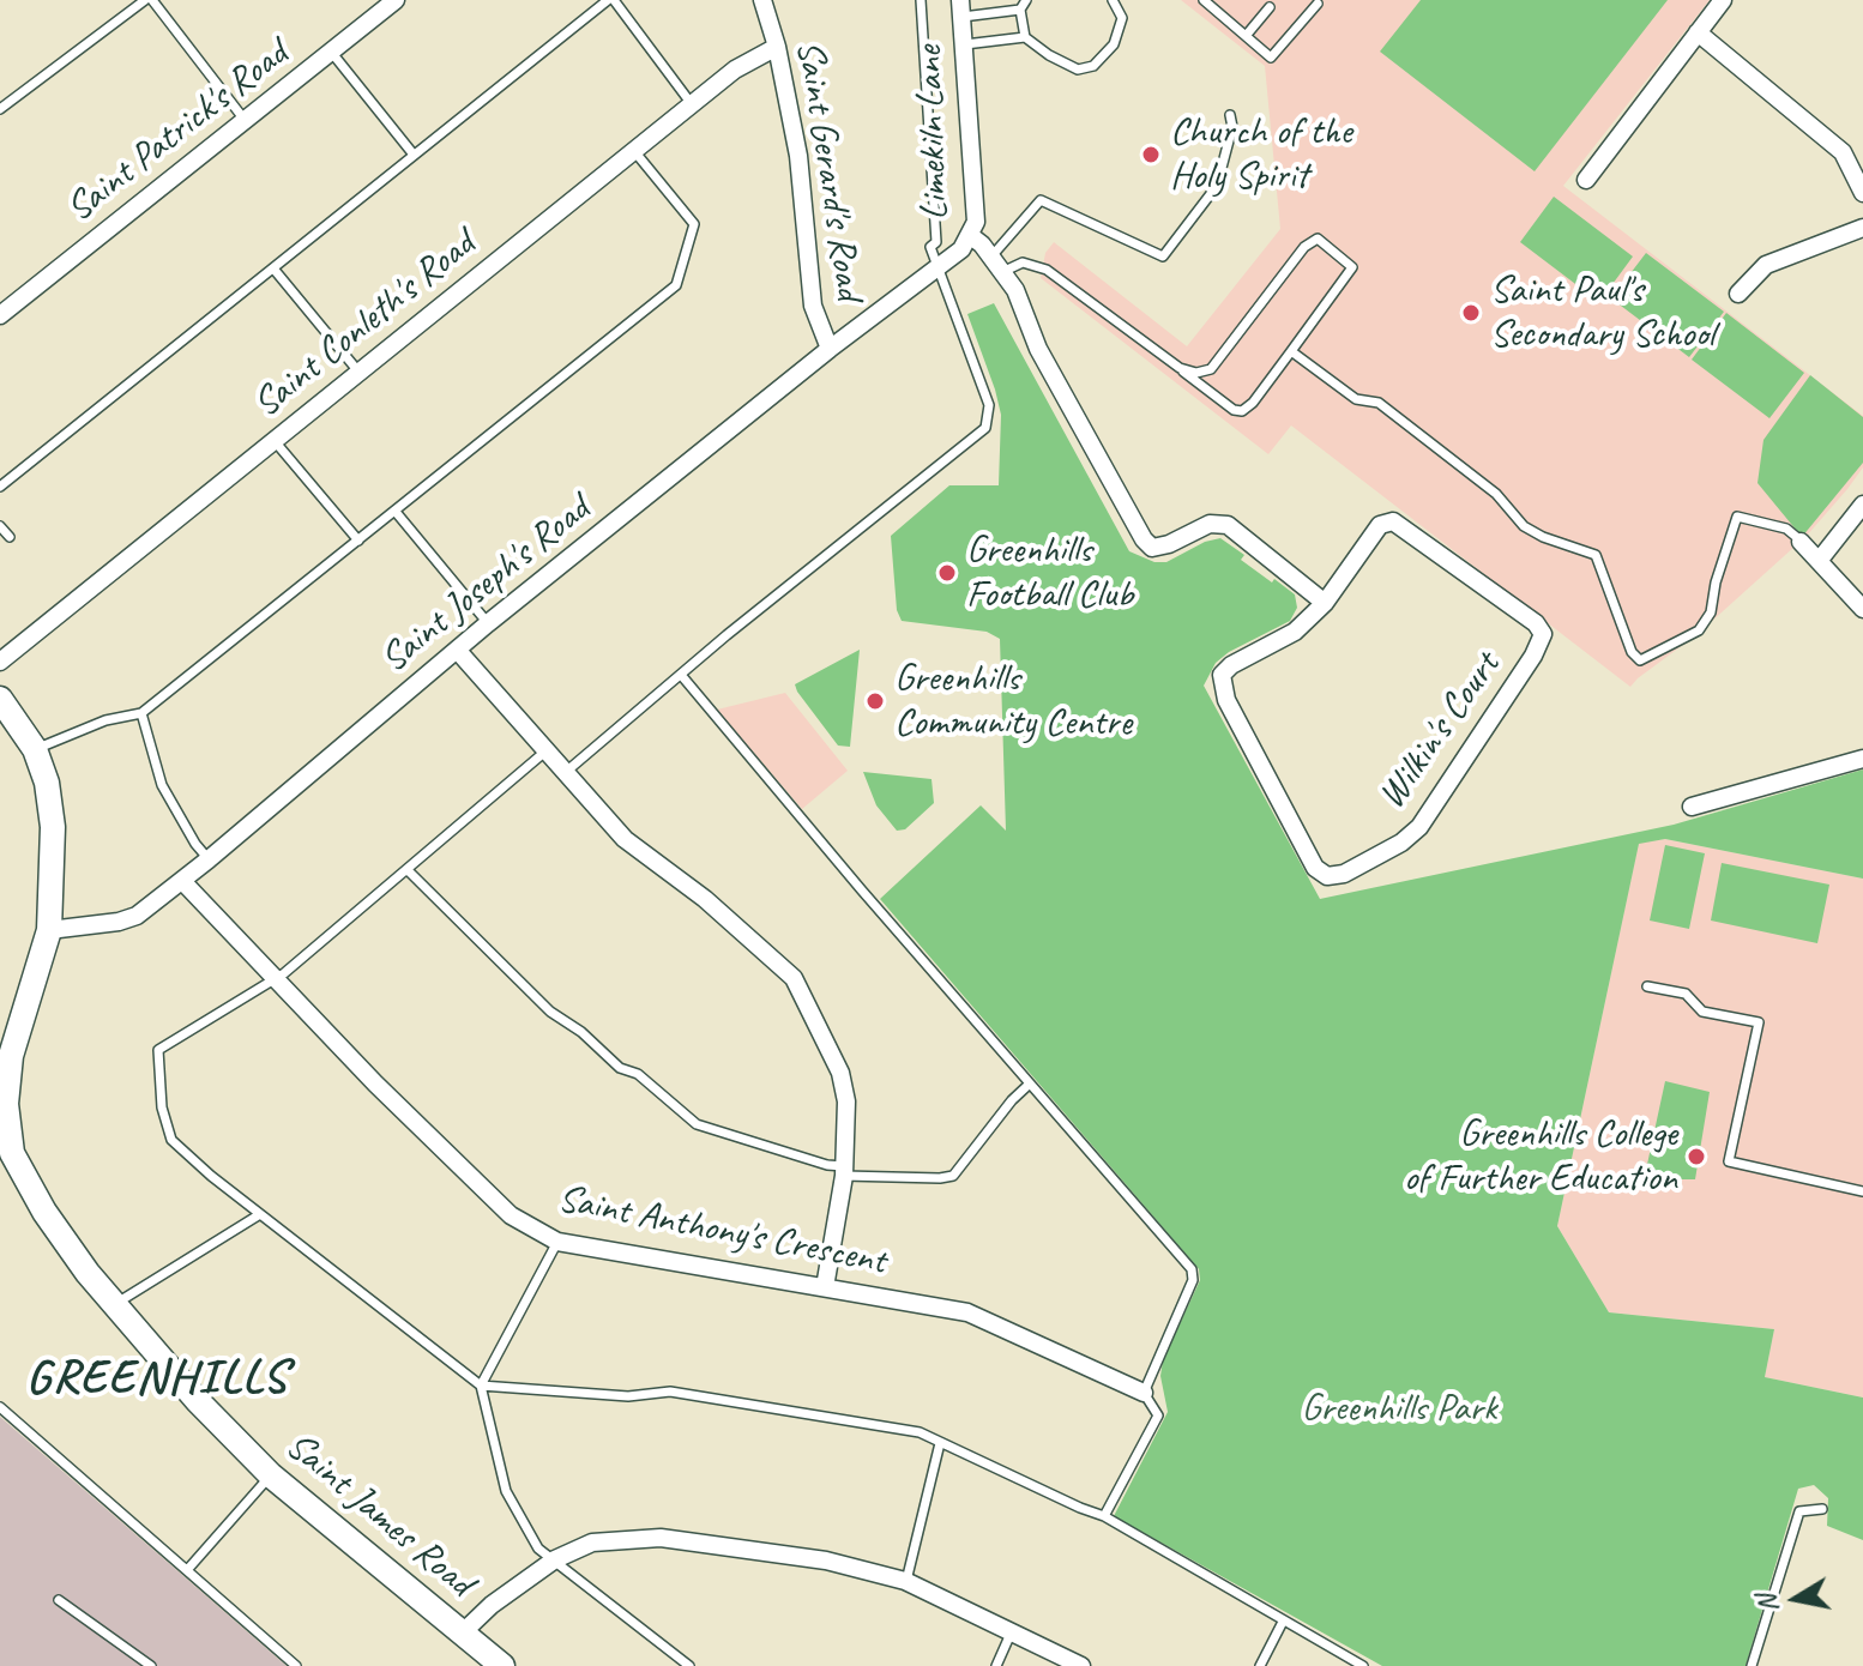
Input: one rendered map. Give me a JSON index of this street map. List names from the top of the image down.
{
  "streets": {
    "street": [
      "Saint Patrick's Road",
      "Limekiln Lane",
      "Saint Gerard's Road",
      "Saint Conleth's Road",
      "Saint Joseph's Road",
      "Wilkin's Court",
      "Saint Anthony's Crescent",
      "Saint James Road"
    ]
  },
  "crossings": [
    ["Limekiln Lane", "Saint Joseph's Road"],
    ["Saint Gerard's Road", "Saint Conleth's Road"],
    ["Saint Gerard's Road", "Saint Joseph's Road"],
    ["Saint Joseph's Road", "Saint Anthony's Crescent"],
    ["Saint Joseph's Road", "Saint James Road"]
  ],
  "districts": ["GREENHILLS"],
  "parks": ["Greenhills Park"],
  "places": [
    "Church of the Holy Spirit",
    "Saint Paul's Secondary School",
    "Greenhills Football Club",
    "Greenhills Community Centre",
    "Greenhills College of Further Education"
  ],
  "north": "left"
}
